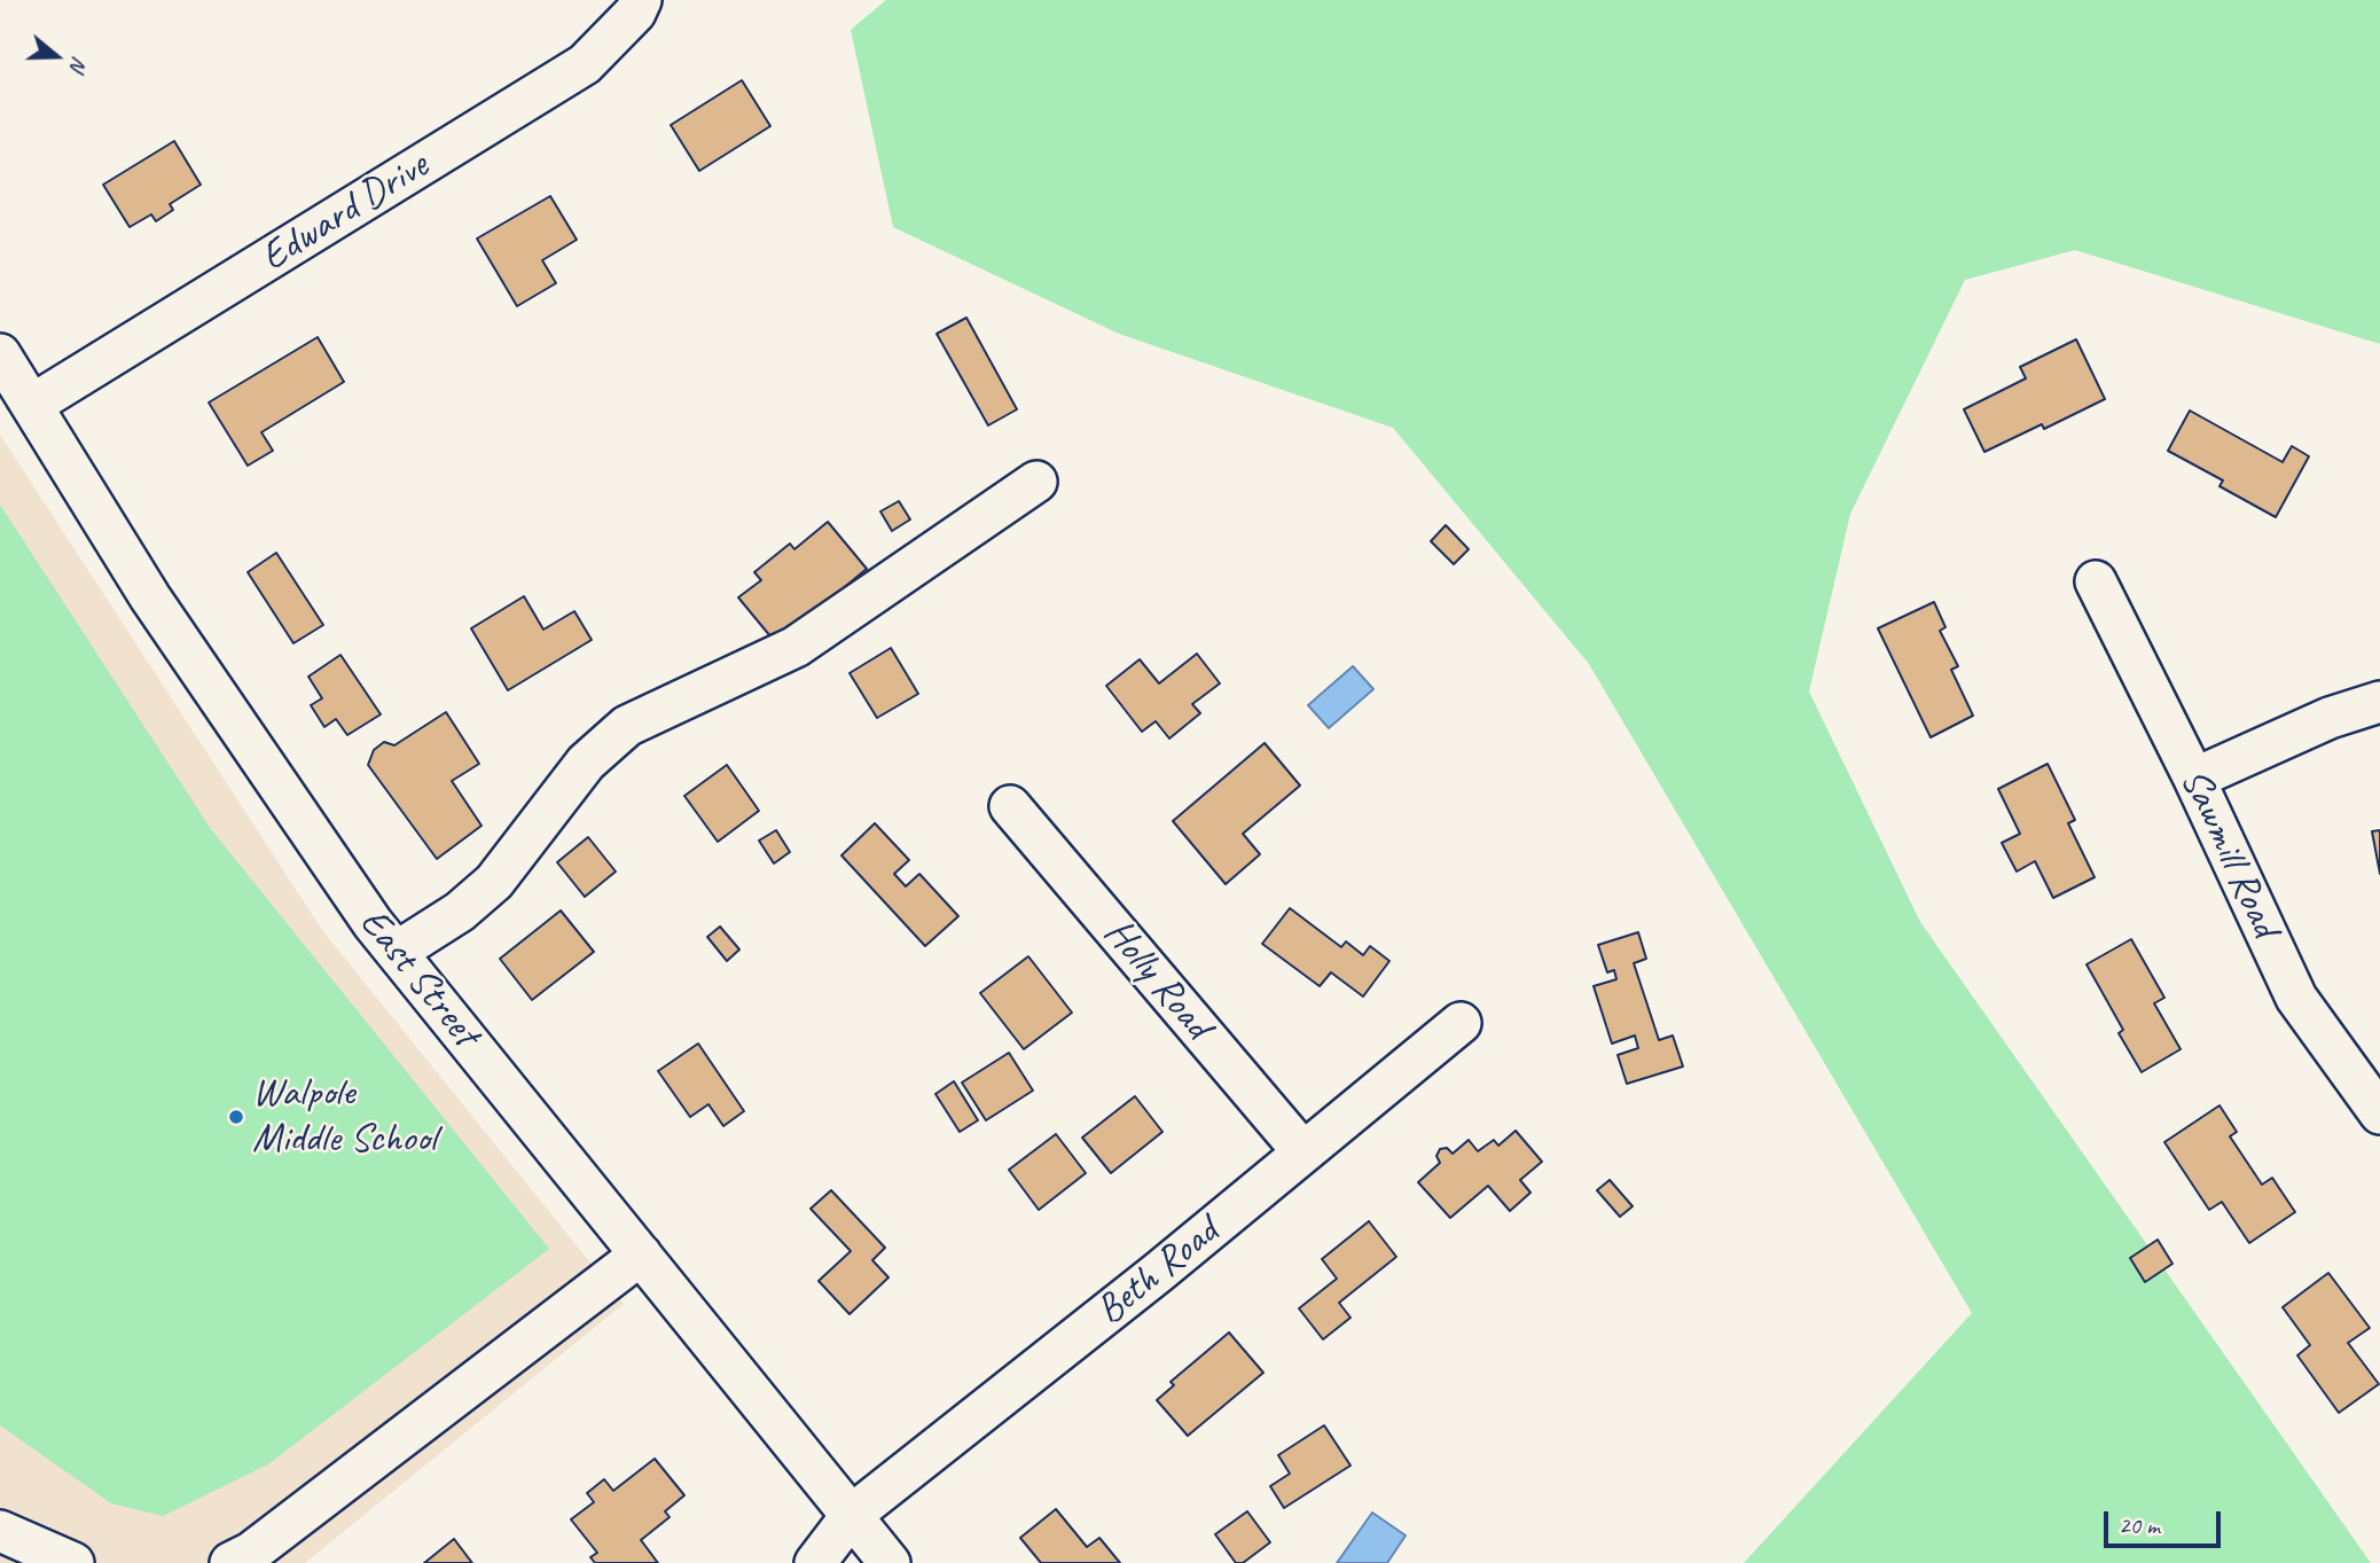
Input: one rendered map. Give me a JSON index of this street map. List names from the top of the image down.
{
  "streets": {
    "street": [
      "Edward Drive",
      "Sawmill Road",
      "East Street",
      "Holly Road",
      "Beth Road"
    ]
  },
  "crossings": [
    ["Edward Drive", "East Street"],
    ["East Street", "Beth Road"],
    ["Holly Road", "Beth Road"]
  ],
  "places": ["Walpole Middle School"],
  "scale_bar": "20 m",
  "north": "right"
}
